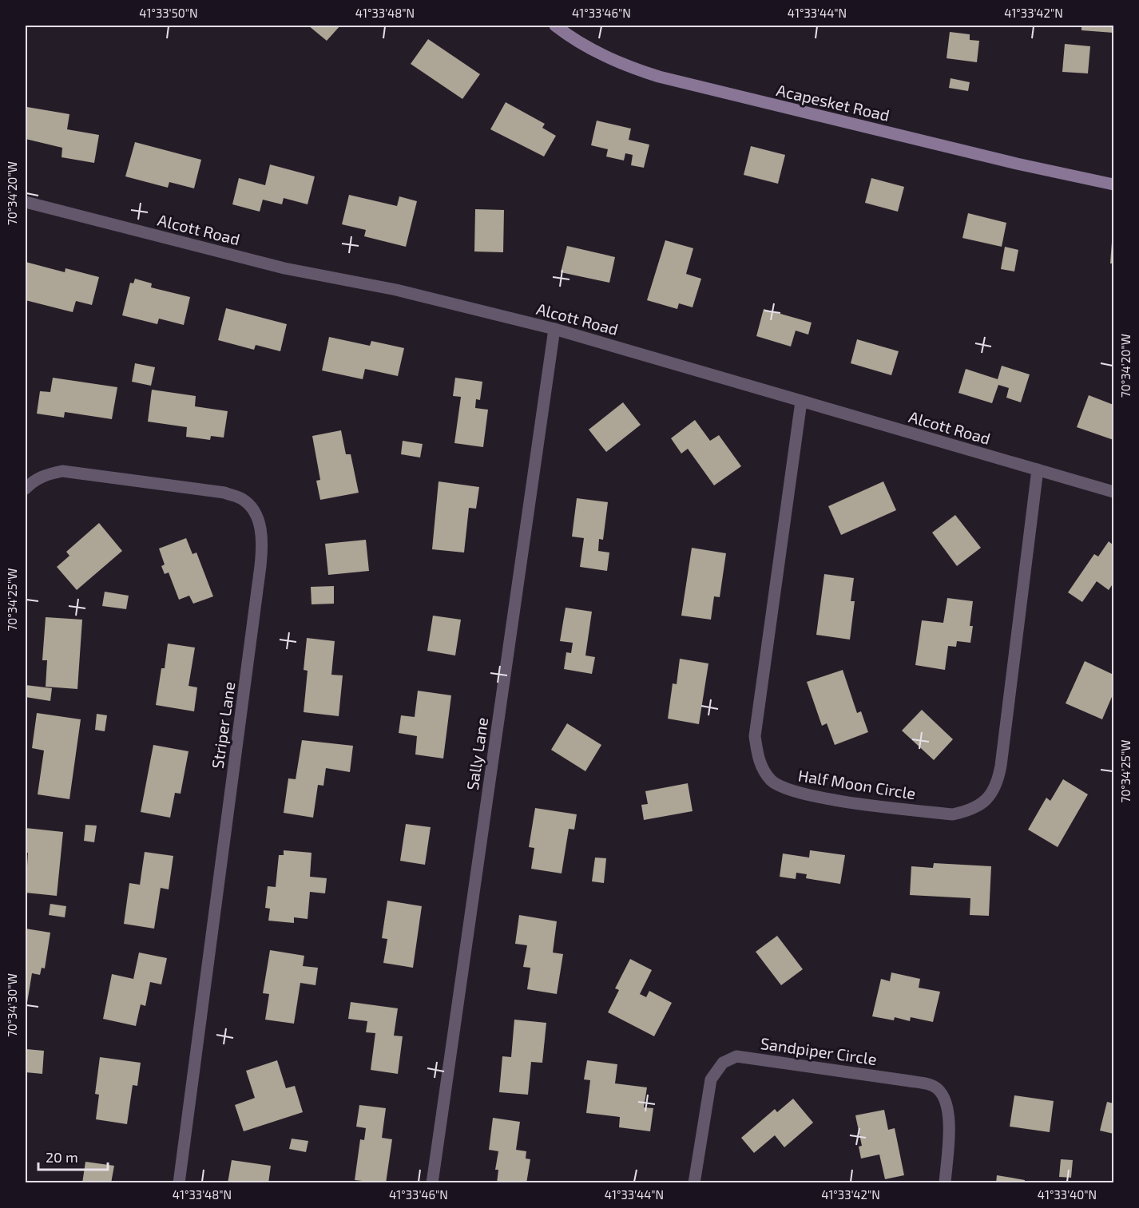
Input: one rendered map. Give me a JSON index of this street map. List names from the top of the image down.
{
  "streets": {
    "main road": ["Acapesket Road"],
    "street": [
      "Alcott Road",
      "Striper Lane",
      "Sally Lane",
      "Half Moon Circle",
      "Sandpiper Circle"
    ]
  },
  "crossings": [
    ["Alcott Road", "Sally Lane"],
    ["Alcott Road", "Half Moon Circle"]
  ],
  "scale_bar": "20 m",
  "coordinates": [
    "41°33'50\"N",
    "41°33'48\"N",
    "41°33'46\"N",
    "41°33'44\"N",
    "41°33'42\"N",
    "70°34'20\"W",
    "70°34'25\"W",
    "70°34'30\"W",
    "41°33'40\"N"
  ]
}
